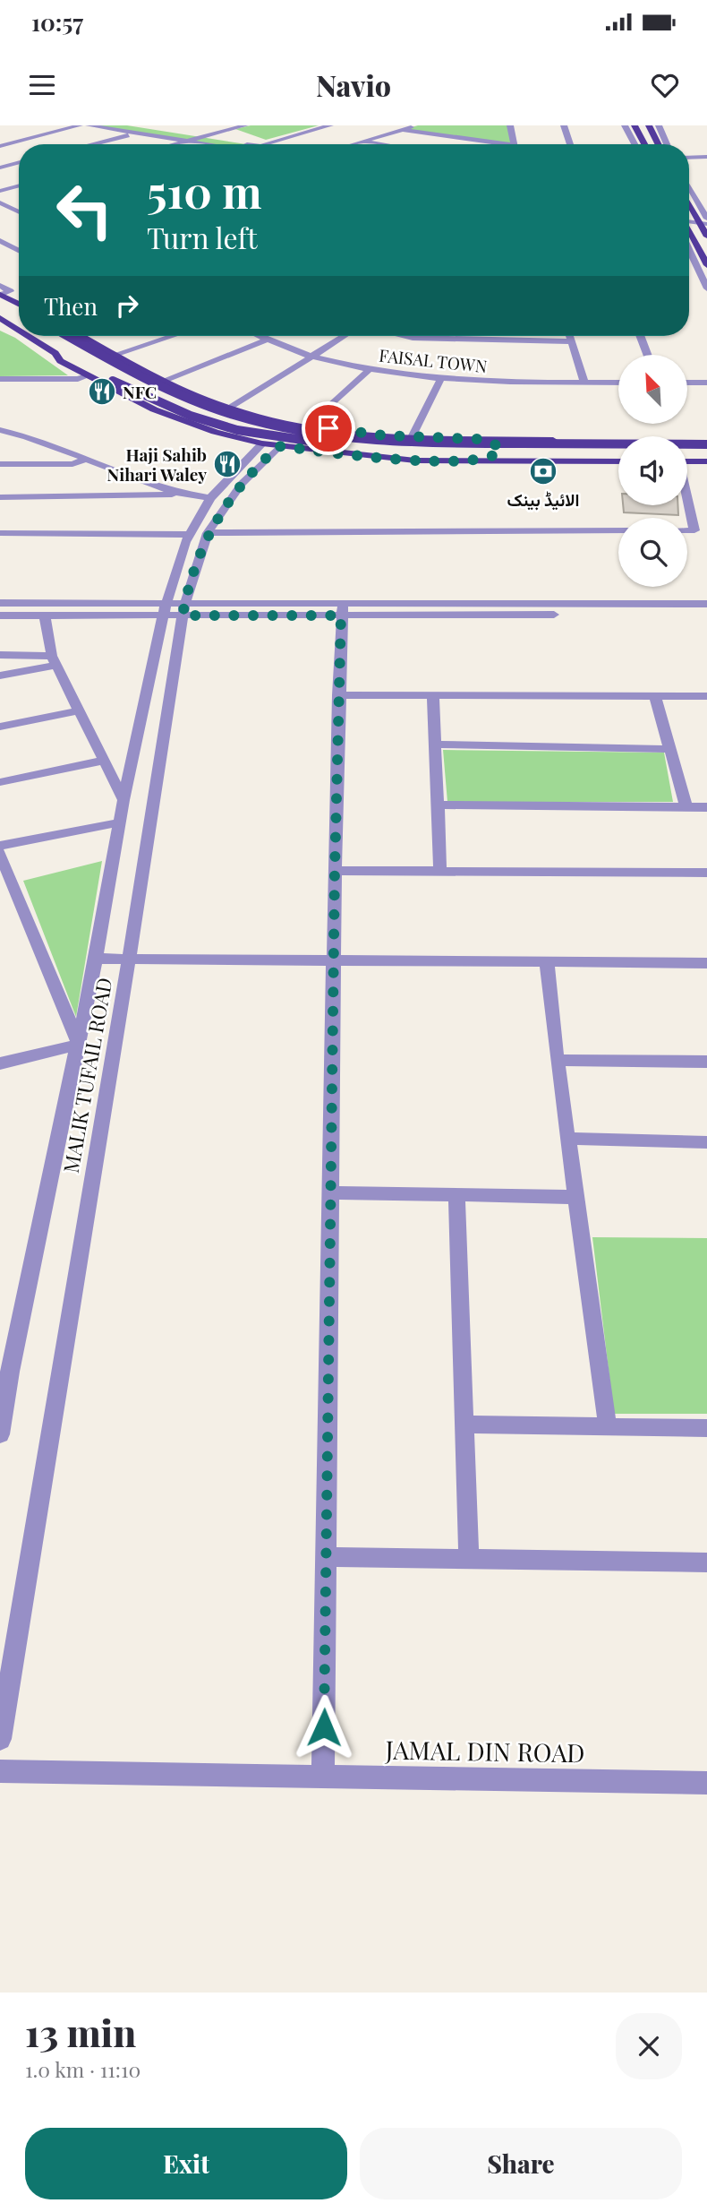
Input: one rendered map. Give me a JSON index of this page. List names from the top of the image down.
{
  "streets": {
    "street": ["FAISAL TOWN", "MALIK TUFAIL ROAD", "JAMAL DIN ROAD"]
  },
  "places": {
    "restaurant": ["NFC", "Haji Sahib Nihari Waley"],
    "bank": ["الائیڈ بینک"]
  },
  "north": "top left",
  "page": {
    "status": "10:57",
    "header": "Navio",
    "turn": ["510 m", "Turn left"],
    "then": "Then",
    "heading": ["13 min", "1.0 km · 11:10"],
    "buttons": ["Exit", "Share"]
  }
}
